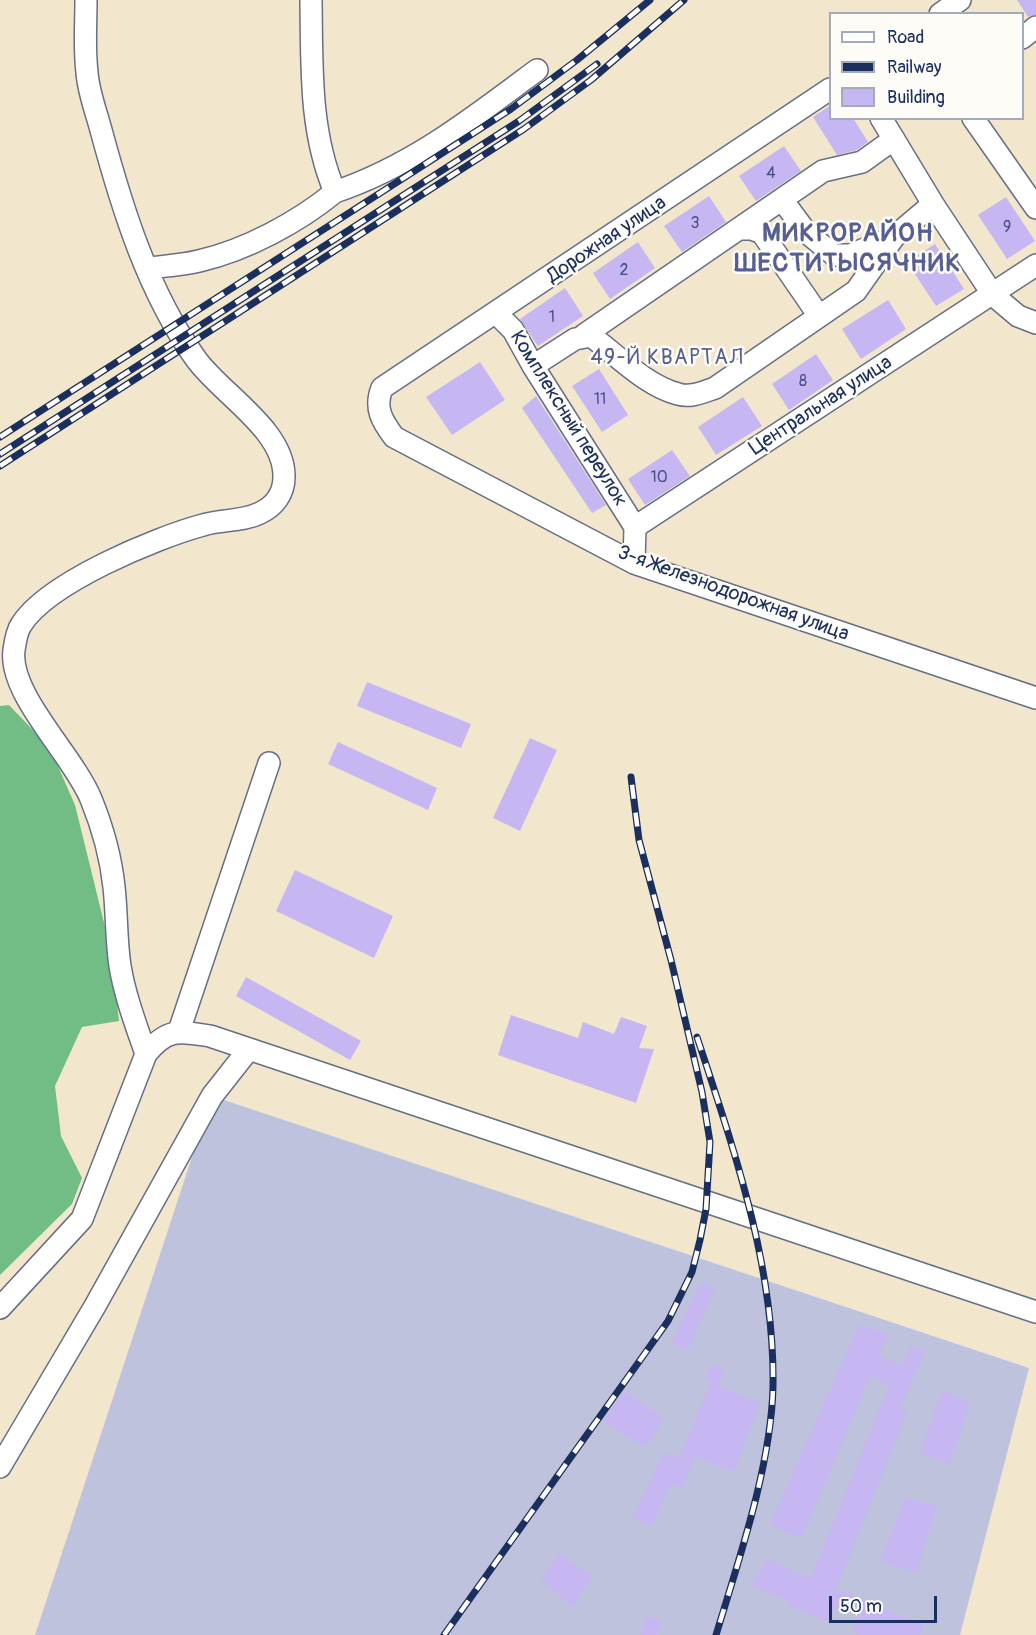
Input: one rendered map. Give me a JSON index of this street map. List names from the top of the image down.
{
  "streets": {
    "street": [
      "Дорожная улица",
      "Центральная улица",
      "Комплексный переулок",
      "3-я Железнодорожная улица"
    ]
  },
  "crossings": [
    ["Дорожная улица", "Комплексный переулок"],
    ["Дорожная улица", "3-я Железнодорожная улица"],
    ["Центральная улица", "Комплексный переулок"]
  ],
  "districts": ["МИКРОРАЙОН ШЕСТИТЫСЯЧНИК", "49-Й КВАРТАЛ"],
  "house_numbers": [
    "4",
    "3",
    "9",
    "2",
    "1",
    "8",
    "11",
    "10"
  ],
  "legend": ["Road", "Railway", "Building"],
  "scale_bar": "50 m"
}
